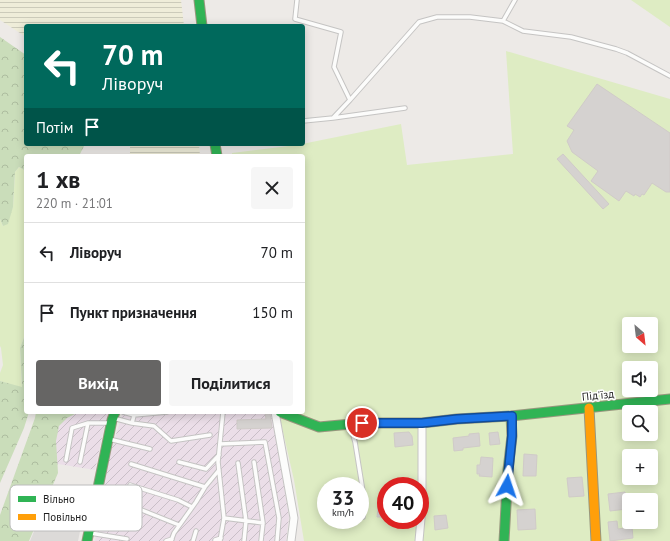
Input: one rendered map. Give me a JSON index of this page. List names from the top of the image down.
{
  "streets": {
    "street": ["Під'їзд"]
  },
  "legend": ["Вільно", "Повільно"],
  "north": "bottom right",
  "page": {
    "turn": ["70 m", "Ліворуч"],
    "then": "Потім",
    "heading": ["1 хв", "220 m · 21:01"],
    "list": [
      {
        "name": "Ліворуч",
        "value": "70 m"
      },
      {
        "name": "Пункт призначення",
        "value": "150 m"
      }
    ],
    "map_buttons": ["+", "−"],
    "buttons": ["Вихід", "Поділитися"],
    "speed": "33 km/h",
    "limit": "40"
  }
}
